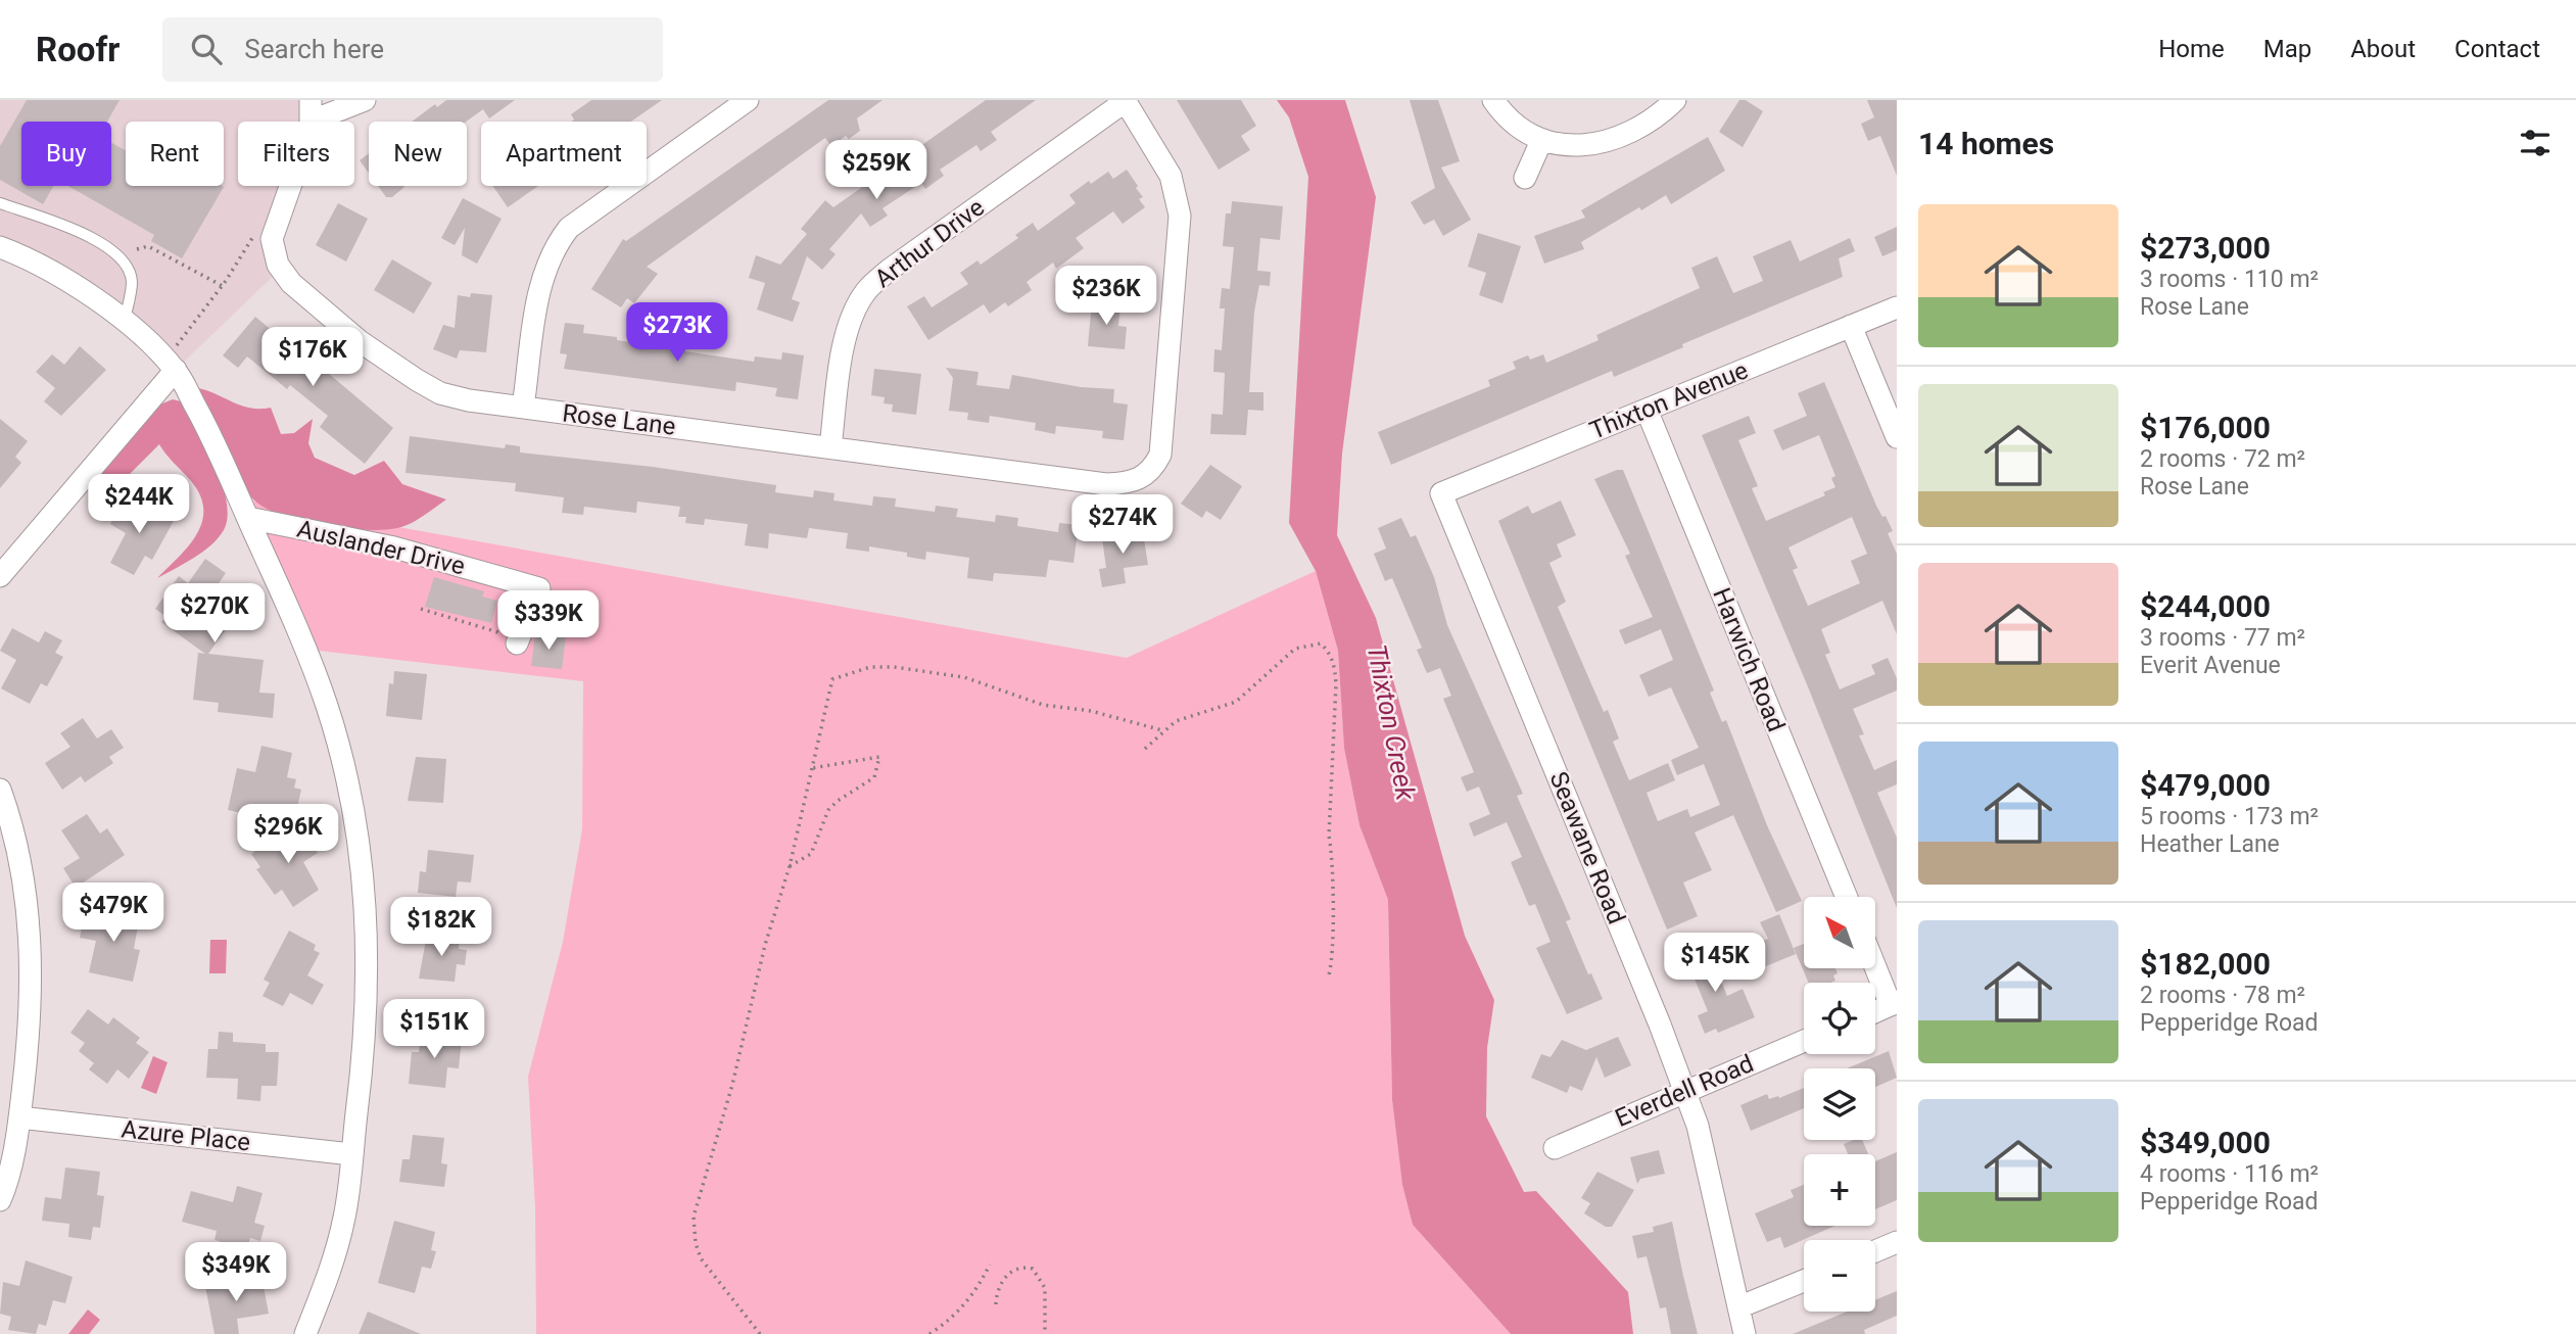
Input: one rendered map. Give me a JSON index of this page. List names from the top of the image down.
{
  "streets": {
    "street": [
      "Arthur Drive",
      "Thixton Avenue",
      "Rose Lane",
      "Auslander Drive",
      "Harwich Road",
      "Seawane Road",
      "Everdell Road",
      "Azure Place"
    ]
  },
  "crossings": [
    ["Arthur Drive", "Rose Lane"],
    ["Thixton Avenue", "Harwich Road"],
    ["Thixton Avenue", "Seawane Road"],
    ["Seawane Road", "Everdell Road"]
  ],
  "water": ["Thixton Creek"],
  "north": "top left",
  "page": {
    "header": "Roofr",
    "search": "Search here",
    "nav": [
      "Home",
      "Map",
      "About",
      "Contact"
    ],
    "heading": "14 homes",
    "chip": [
      "Buy",
      "Rent",
      "Filters",
      "New",
      "Apartment"
    ],
    "price": [
      "$259K",
      "$236K",
      "$273K",
      "$176K",
      "$244K",
      "$274K",
      "$270K",
      "$339K",
      "$296K",
      "$479K",
      "$182K",
      "$145K",
      "$151K",
      "$349K"
    ],
    "list": [
      {
        "name": "$273,000",
        "note": "3 rooms · 110 m² · Rose Lane"
      },
      {
        "name": "$176,000",
        "note": "2 rooms · 72 m² · Rose Lane"
      },
      {
        "name": "$244,000",
        "note": "3 rooms · 77 m² · Everit Avenue"
      },
      {
        "name": "$479,000",
        "note": "5 rooms · 173 m² · Heather Lane"
      },
      {
        "name": "$182,000",
        "note": "2 rooms · 78 m² · Pepperidge Road"
      },
      {
        "name": "$349,000",
        "note": "4 rooms · 116 m² · Pepperidge Road"
      }
    ],
    "map_buttons": ["+", "−"]
  }
}
